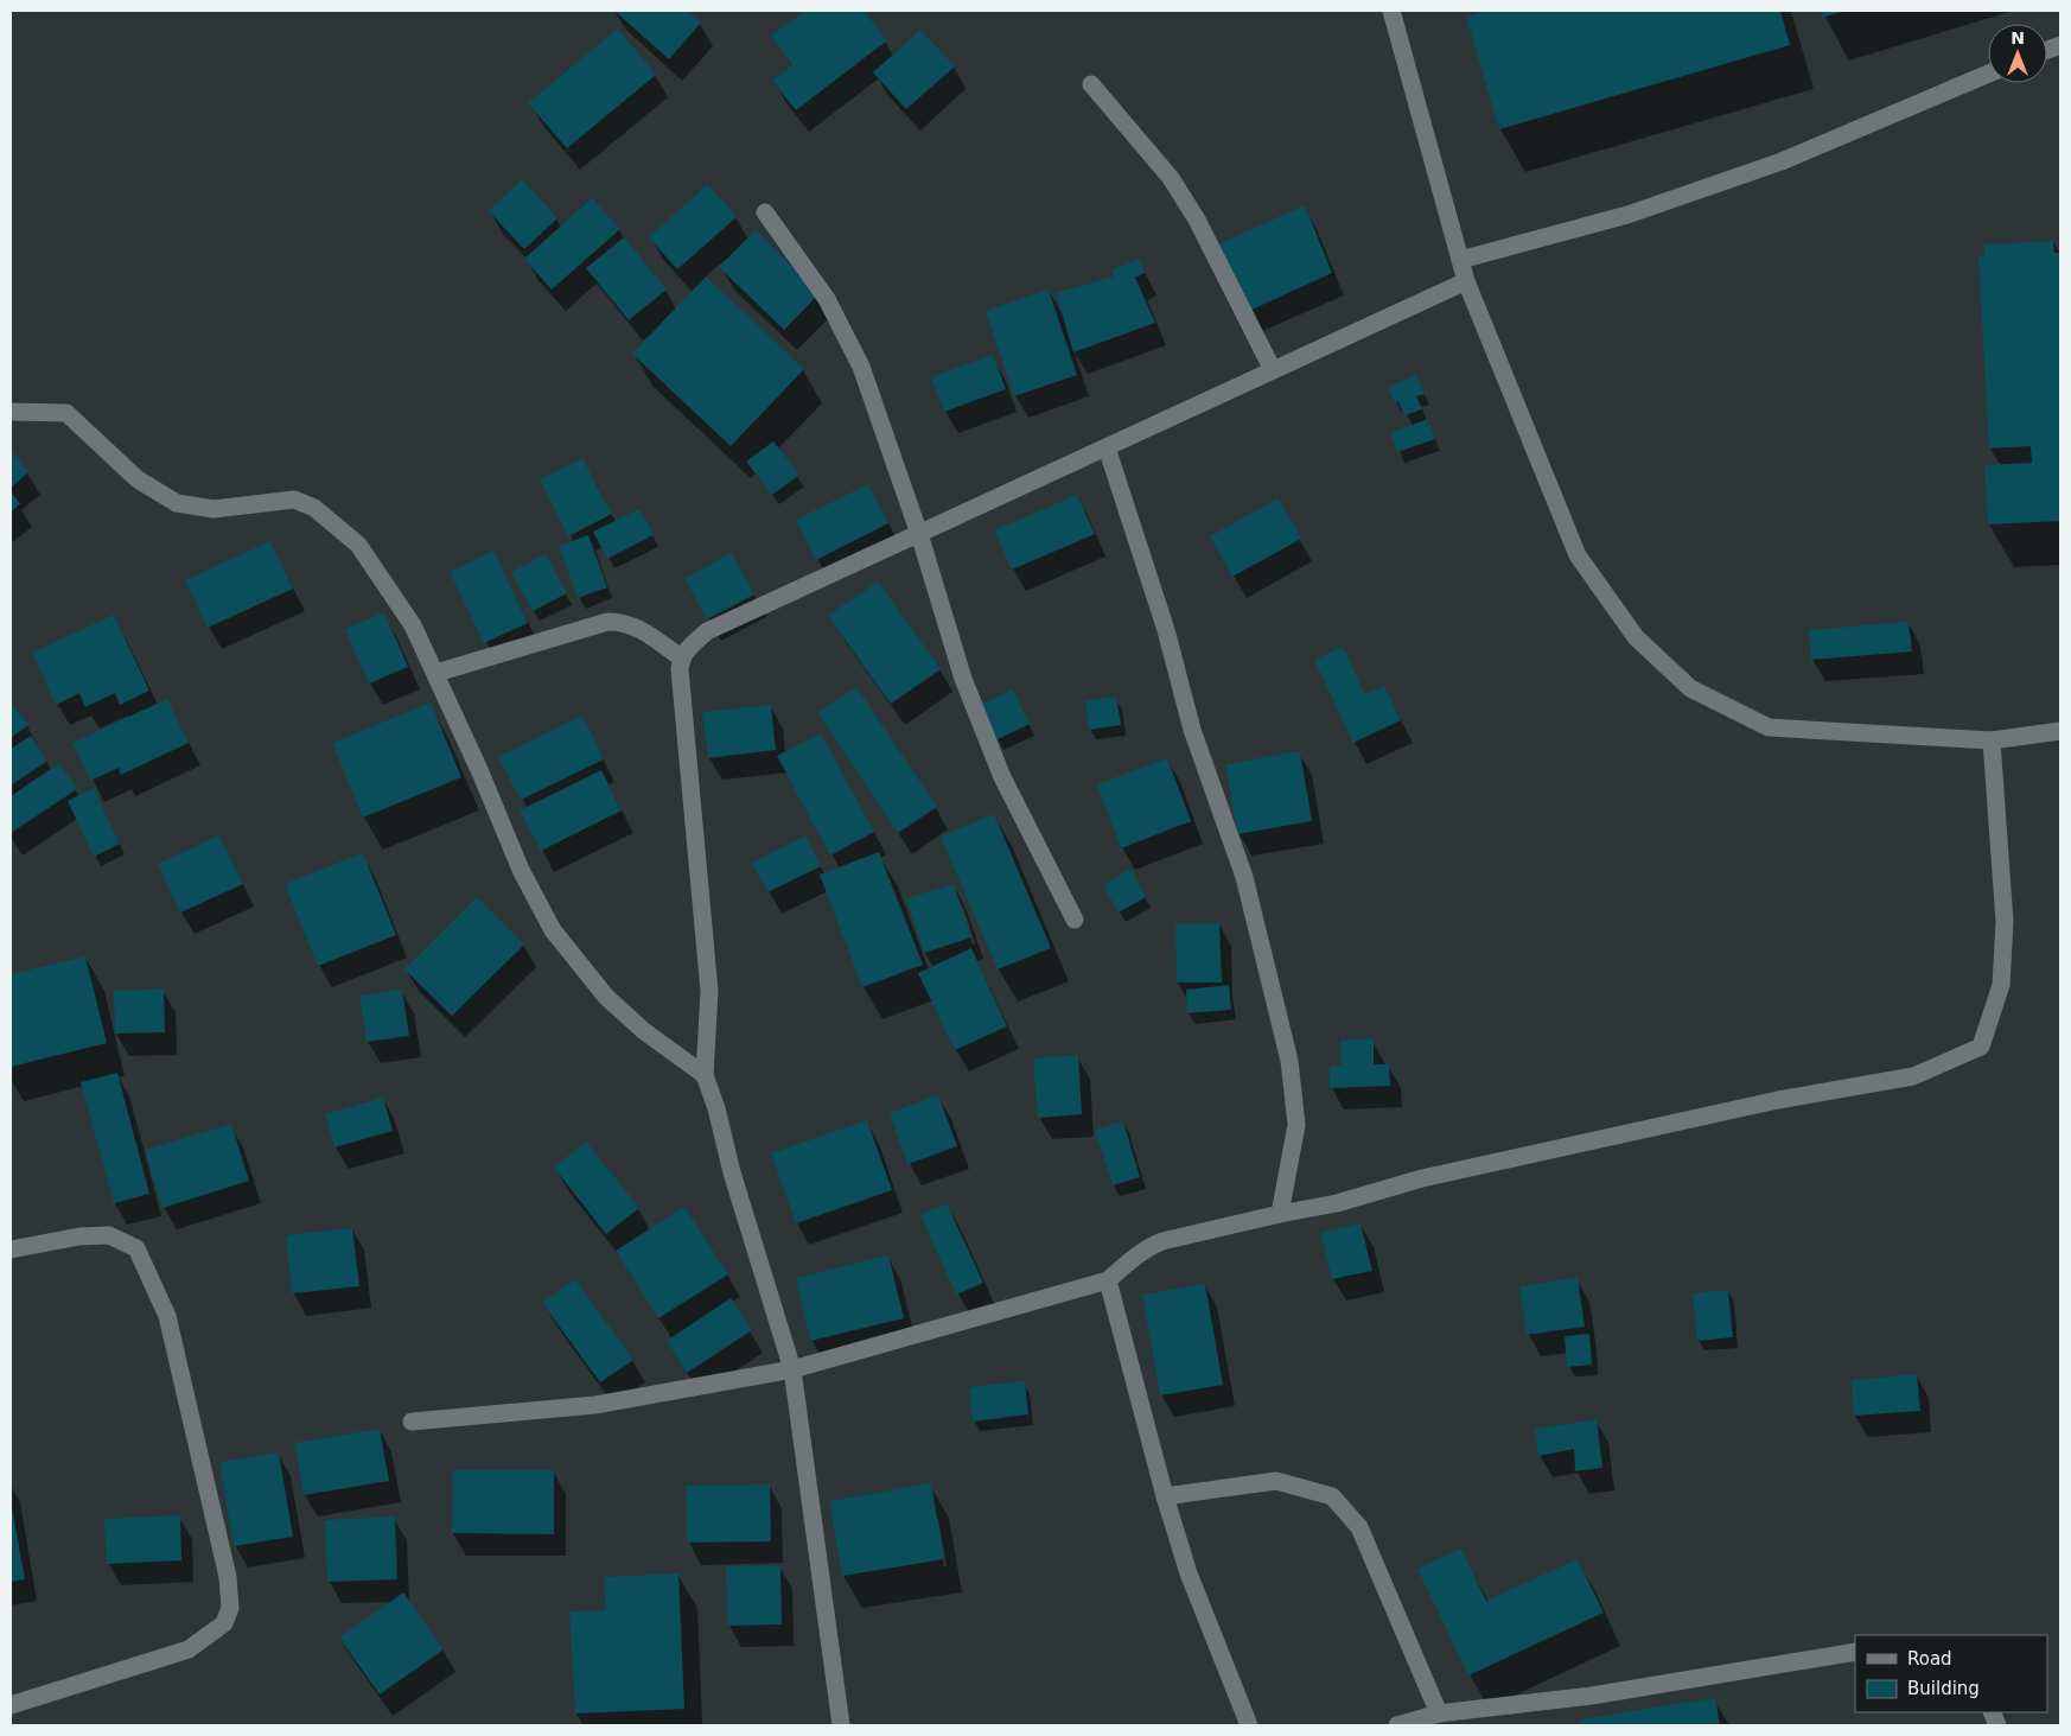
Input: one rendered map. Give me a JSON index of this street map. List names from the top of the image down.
{
  "legend": ["Road", "Building"],
  "north": "top"
}
